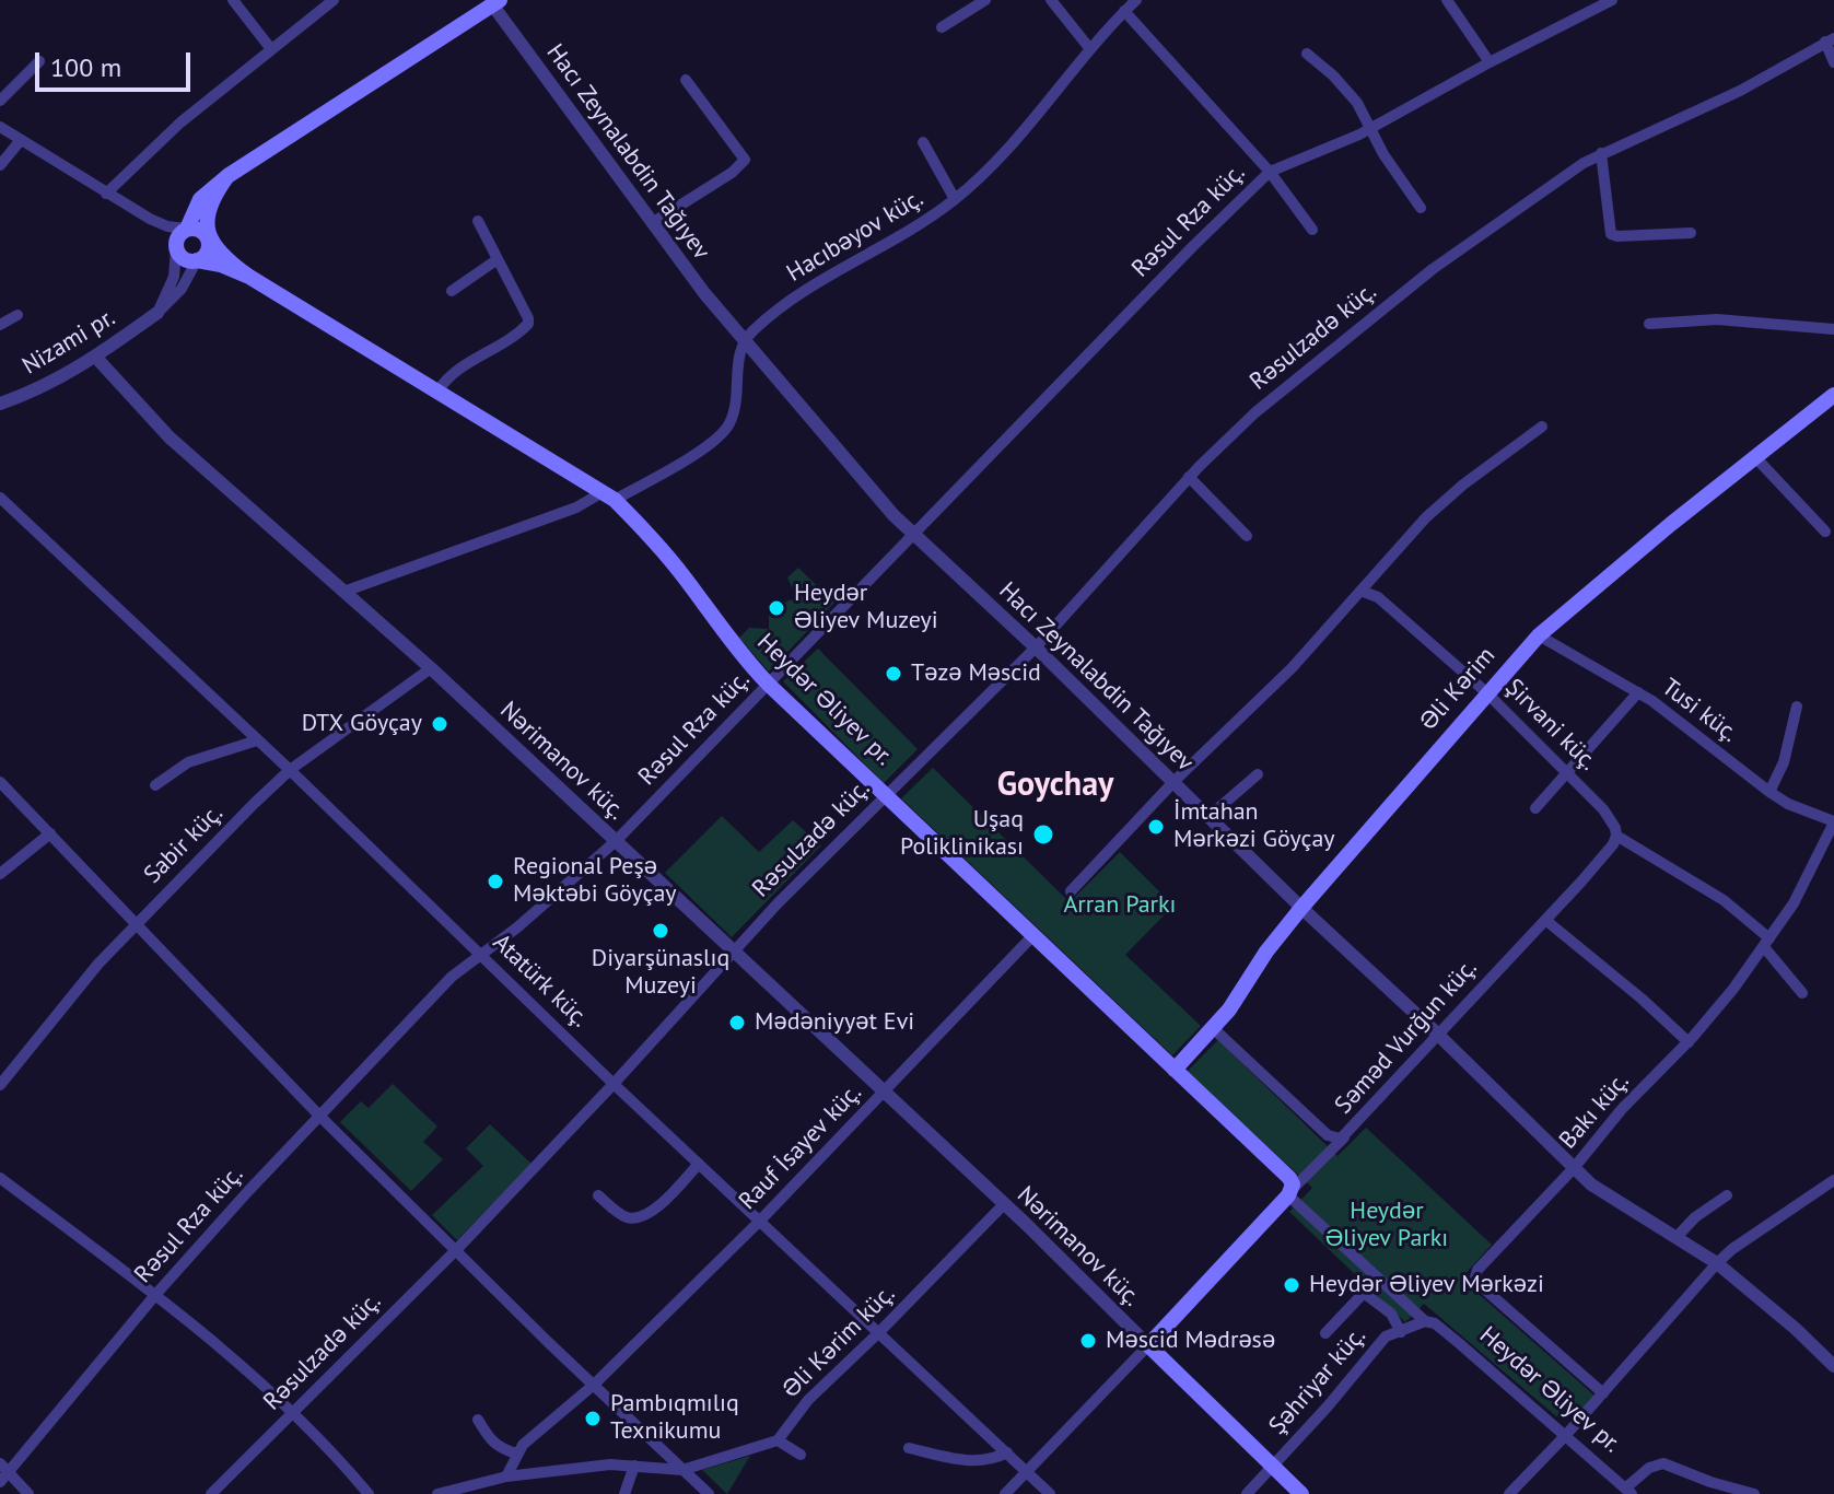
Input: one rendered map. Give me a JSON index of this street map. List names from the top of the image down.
{
  "streets": {
    "main road": ["Əli Kərim", "Heydər Əliyev pr."],
    "street": [
      "Hacı Zeynalabdin Tağıyev",
      "Rəsul Rza küç.",
      "Hacıbəyov küç.",
      "Rəsulzadə küç.",
      "Nizami pr.",
      "Tusi küç.",
      "Şirvani küç.",
      "Nərimanov küç.",
      "Sabir küç.",
      "Atatürk küç.",
      "Səməd Vurğun küç.",
      "Bakı küç.",
      "Rauf İsayev küç.",
      "Əli Kərim küç.",
      "Şəhriyar küç."
    ]
  },
  "crossings": [
    ["Hacı Zeynalabdin Tağıyev", "Rəsul Rza küç."],
    ["Hacı Zeynalabdin Tağıyev", "Hacıbəyov küç."],
    ["Hacı Zeynalabdin Tağıyev", "Rəsulzadə küç."],
    ["Hacı Zeynalabdin Tağıyev", "Əli Kərim"],
    ["Hacı Zeynalabdin Tağıyev", "Səməd Vurğun küç."],
    ["Hacı Zeynalabdin Tağıyev", "Bakı küç."],
    ["Rəsul Rza küç.", "Heydər Əliyev pr."],
    ["Rəsul Rza küç.", "Nərimanov küç."],
    ["Rəsul Rza küç.", "Atatürk küç."],
    ["Rəsulzadə küç.", "Heydər Əliyev pr."],
    ["Rəsulzadə küç.", "Nərimanov küç."],
    ["Rəsulzadə küç.", "Atatürk küç."],
    ["Nizami pr.", "Nərimanov küç."],
    ["Əli Kərim", "Heydər Əliyev pr."],
    ["Əli Kərim", "Tusi küç."],
    ["Əli Kərim", "Şirvani küç."],
    ["Əli Kərim", "Səməd Vurğun küç."],
    ["Heydər Əliyev pr.", "Rauf İsayev küç."],
    ["Heydər Əliyev pr.", "Şəhriyar küç."],
    ["Tusi küç.", "Bakı küç."],
    ["Şirvani küç.", "Səməd Vurğun küç."],
    ["Nərimanov küç.", "Sabir küç."],
    ["Nərimanov küç.", "Rauf İsayev küç."],
    ["Nərimanov küç.", "Əli Kərim küç."],
    ["Sabir küç.", "Atatürk küç."],
    ["Atatürk küç.", "Rauf İsayev küç."],
    ["Atatürk küç.", "Əli Kərim küç."]
  ],
  "districts": ["Goychay"],
  "parks": ["Arran Parkı", "Heydər Əliyev Parkı"],
  "places": [
    "Heydər Əliyev Muzeyi",
    "Təzə Məscid",
    "DTX Göyçay",
    "İmtahan Mərkəzi Göyçay",
    "Uşaq Poliklinikası",
    "Regional Peşə Məktəbi Göyçay",
    "Diyarşünaslıq Muzeyi",
    "Mədəniyyət Evi",
    "Heydər Əliyev Mərkəzi",
    "Məscid Mədrəsə",
    "Pambıqmılıq Texnikumu"
  ],
  "scale_bar": "100 m"
}
